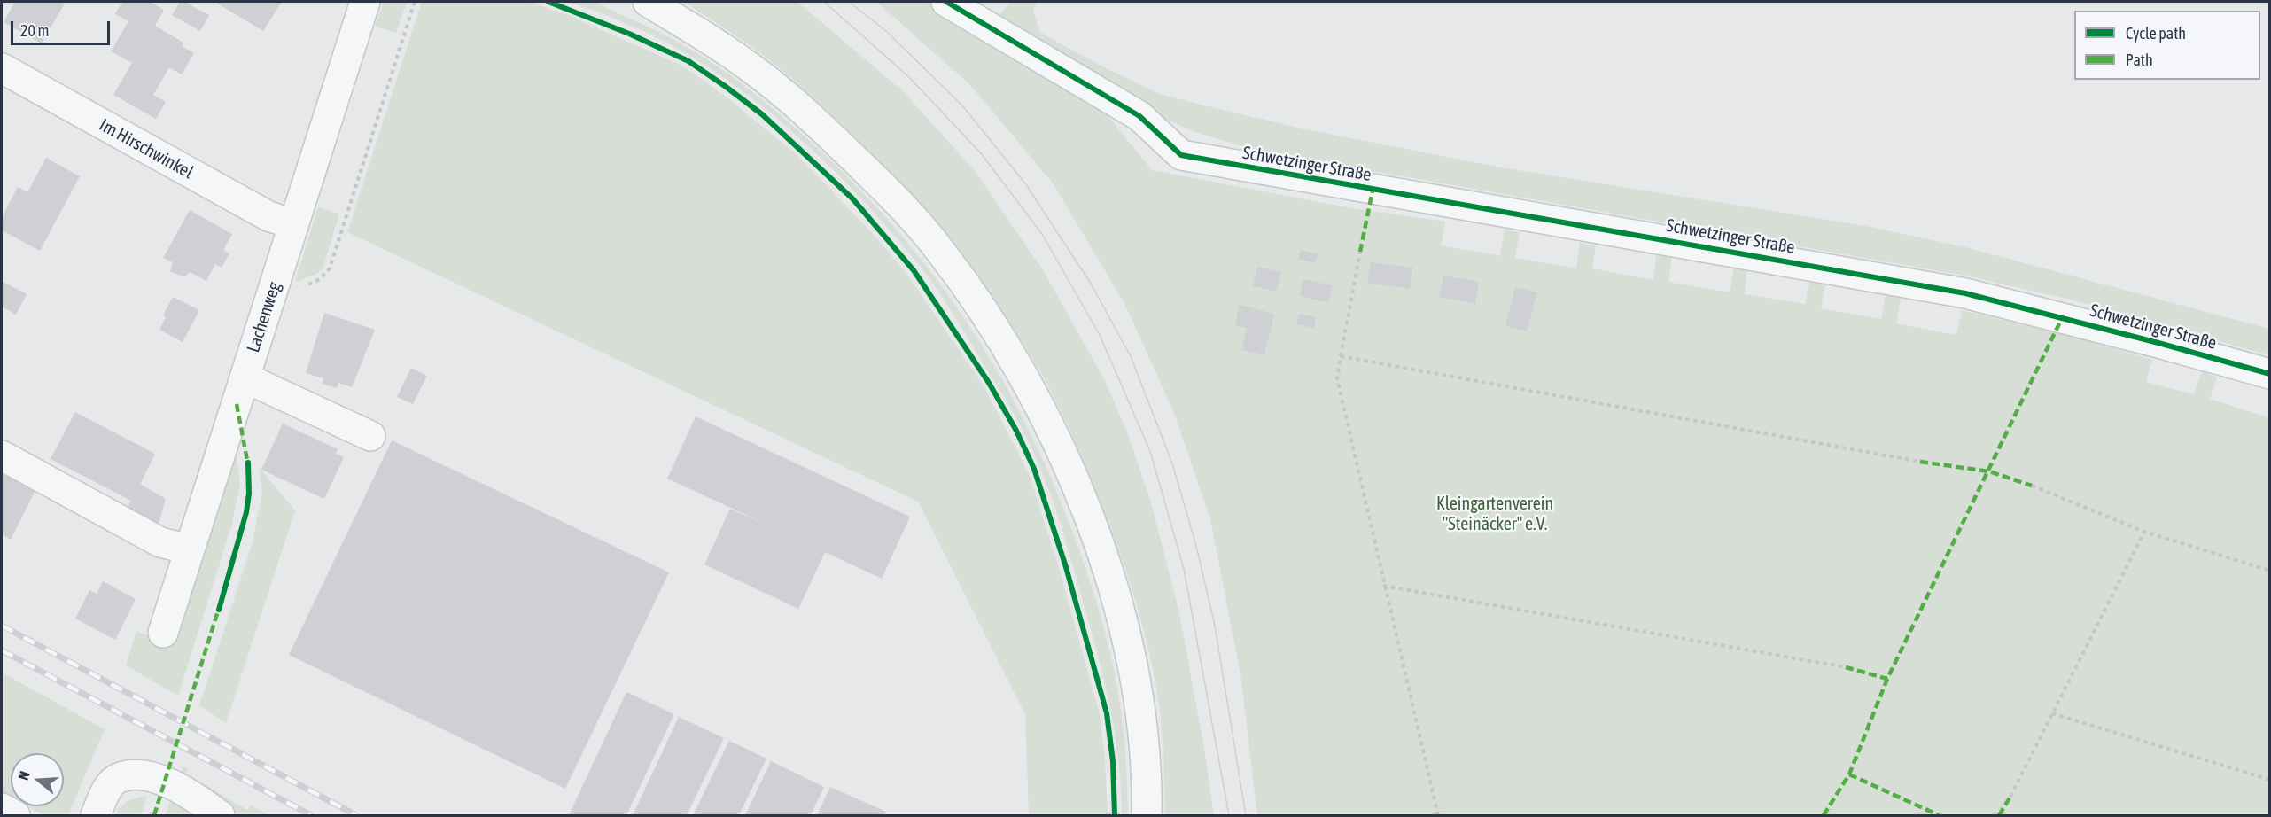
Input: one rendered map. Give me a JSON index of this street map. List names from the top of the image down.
{
  "streets": {
    "street": ["Im Hirschwinkel", "Schwetzinger Straße", "Lachenweg"]
  },
  "crossings": [
    ["Im Hirschwinkel", "Lachenweg"]
  ],
  "parks": ["Kleingartenverein \"Steinäcker\" e.V."],
  "legend": ["Cycle path", "Path"],
  "scale_bar": "20 m",
  "north": "left"
}
